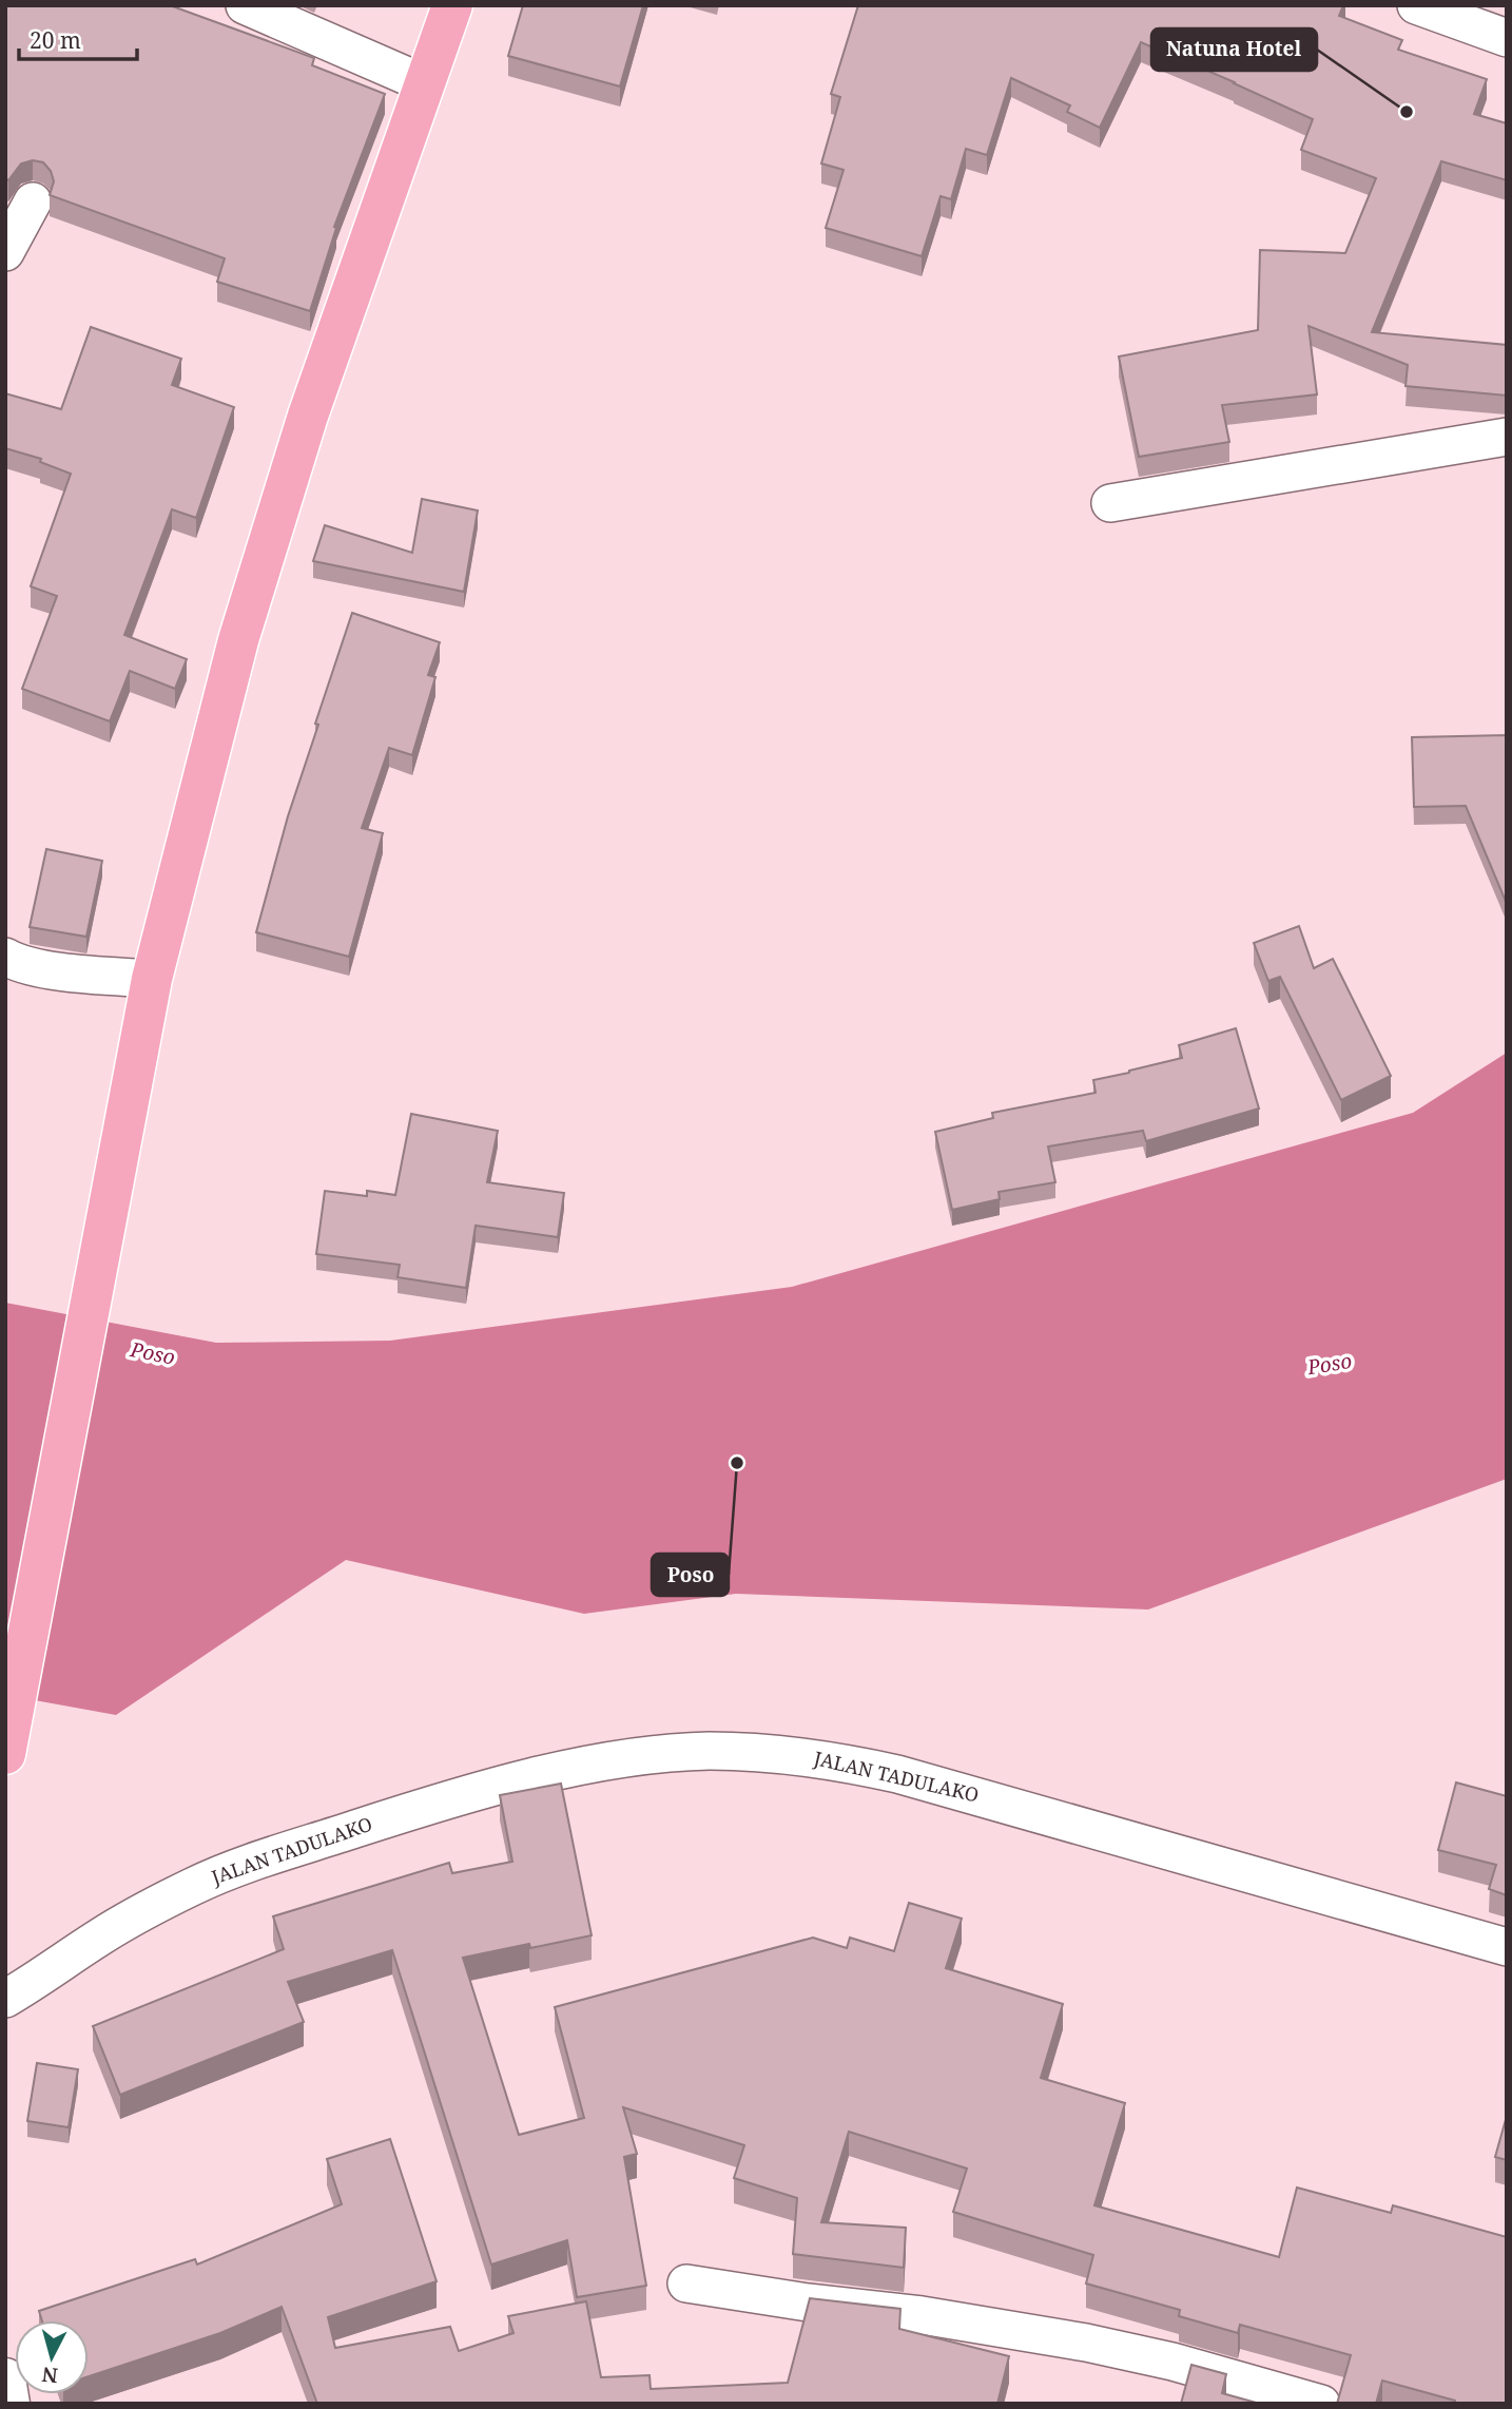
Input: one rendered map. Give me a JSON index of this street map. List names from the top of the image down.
{
  "streets": {
    "street": ["JALAN TADULAKO"]
  },
  "water": ["Poso"],
  "places": ["Natuna Hotel", "Poso"],
  "scale_bar": "20 m",
  "north": "bottom"
}
